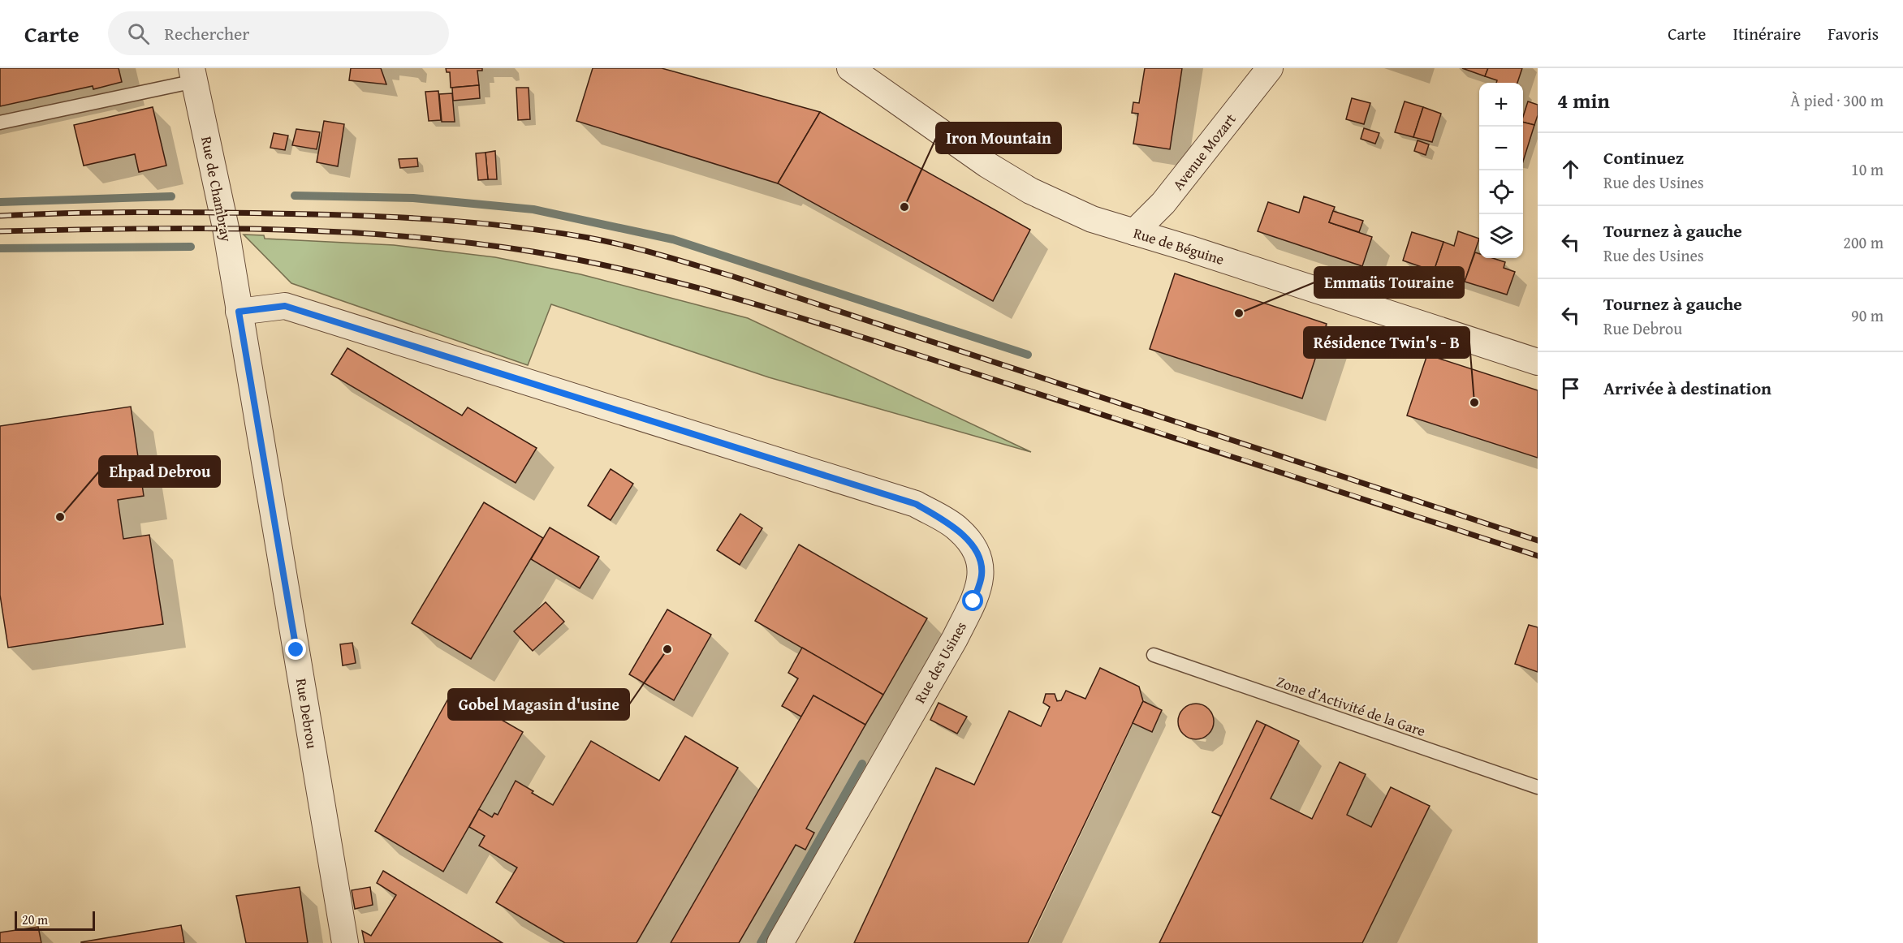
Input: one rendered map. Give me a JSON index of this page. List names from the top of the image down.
{
  "streets": {
    "street": [
      "Avenue Mozart",
      "Rue de Chambray",
      "Rue de Béguine",
      "Rue des Usines",
      "Rue Debrou"
    ],
    "lane": ["Zone d’Activité de la Gare"]
  },
  "crossings": [
    ["Avenue Mozart", "Rue de Béguine"],
    ["Rue de Chambray", "Rue des Usines"],
    ["Rue de Chambray", "Rue Debrou"],
    ["Rue des Usines", "Rue Debrou"]
  ],
  "places": [
    "Iron Mountain",
    "Emmaüs Touraine",
    "Résidence Twin's - B",
    "Ehpad Debrou",
    "Gobel Magasin d'usine"
  ],
  "scale_bar": "20 m",
  "page": {
    "header": "Carte",
    "search": "Rechercher",
    "nav": ["Carte", "Itinéraire", "Favoris"],
    "heading": ["4 min", "À pied · 300 m"],
    "map_buttons": ["+", "−"],
    "list": [
      ["Continuez", "Rue des Usines", "10 m"],
      ["Tournez à gauche", "Rue des Usines", "200 m"],
      ["Tournez à gauche", "Rue Debrou", "90 m"],
      "Arrivée à destination"
    ],
    "scale": "20 m"
  }
}
